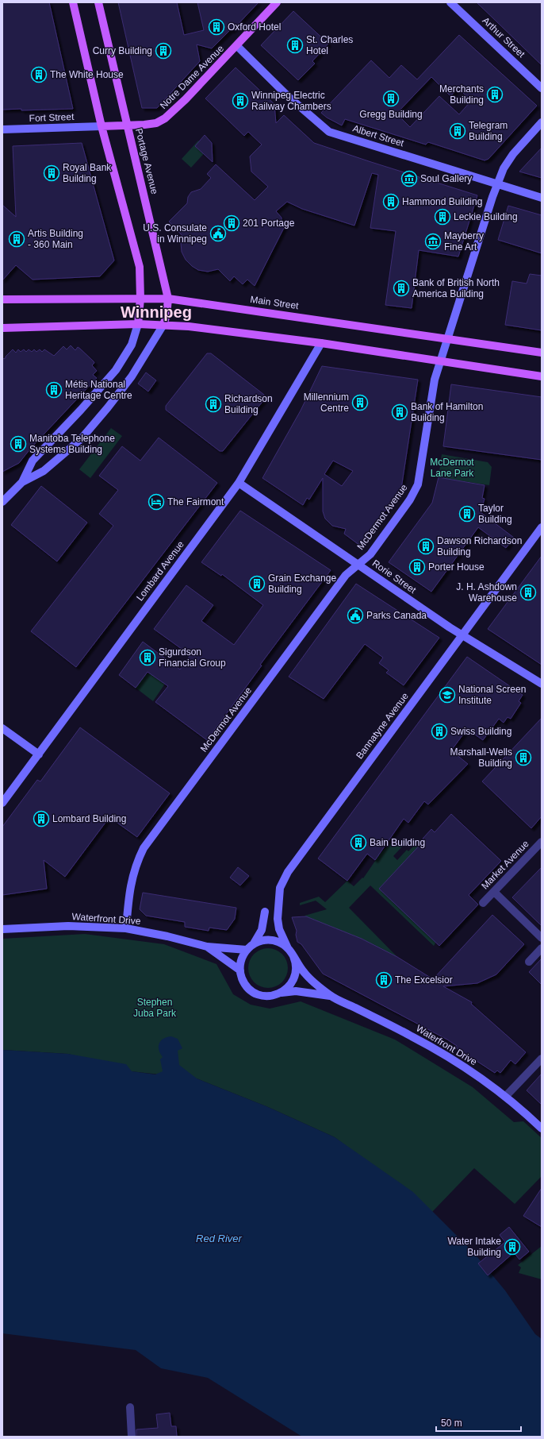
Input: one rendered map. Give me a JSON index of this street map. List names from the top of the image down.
{
  "streets": {
    "main road": ["Notre Dame Avenue", "Portage Avenue", "Main Street"],
    "street": [
      "Arthur Street",
      "Fort Street",
      "Albert Street",
      "McDermot Avenue",
      "Lombard Avenue",
      "Rorie Street",
      "Bannatyne Avenue",
      "Market Avenue",
      "Waterfront Drive"
    ]
  },
  "crossings": [
    ["Notre Dame Avenue", "Fort Street"],
    ["Notre Dame Avenue", "Albert Street"],
    ["Notre Dame Avenue", "Portage Avenue"],
    ["Albert Street", "McDermot Avenue"],
    ["Portage Avenue", "Main Street"],
    ["Main Street", "McDermot Avenue"],
    ["McDermot Avenue", "Rorie Street"],
    ["McDermot Avenue", "Waterfront Drive"],
    ["Lombard Avenue", "Rorie Street"],
    ["Rorie Street", "Bannatyne Avenue"],
    ["Bannatyne Avenue", "Waterfront Drive"]
  ],
  "districts": ["Winnipeg"],
  "water": ["Red River"],
  "parks": ["McDermot Lane Park", "Stephen Juba Park"],
  "places": {
    "building": [
      "Oxford Hotel",
      "St. Charles Hotel",
      "Curry Building",
      "The White House",
      "Merchants Building",
      "Gregg Building",
      "Winnipeg Electric Railway Chambers",
      "Telegram Building",
      "Royal Bank Building",
      "Hammond Building",
      "Leckie Building",
      "201 Portage",
      "Artis Building - 360 Main",
      "Bank of British North America Building",
      "Métis National Heritage Centre",
      "Millennium Centre",
      "Richardson Building",
      "Bank of Hamilton Building",
      "Manitoba Telephone Systems Building",
      "Taylor Building",
      "Dawson Richardson Building",
      "Porter House",
      "Grain Exchange Building",
      "J. H. Ashdown Warehouse",
      "Sigurdson Financial Group",
      "Swiss Building",
      "Marshall-Wells Building",
      "Lombard Building",
      "Bain Building",
      "The Excelsior",
      "Water Intake Building"
    ],
    "museum": ["Soul Gallery", "Mayberry Fine Art"],
    "public building": ["U.S. Consulate in Winnipeg", "Parks Canada"],
    "hotel": ["The Fairmont"],
    "school or university": ["National Screen Institute"]
  },
  "scale_bar": "50 m"
}
